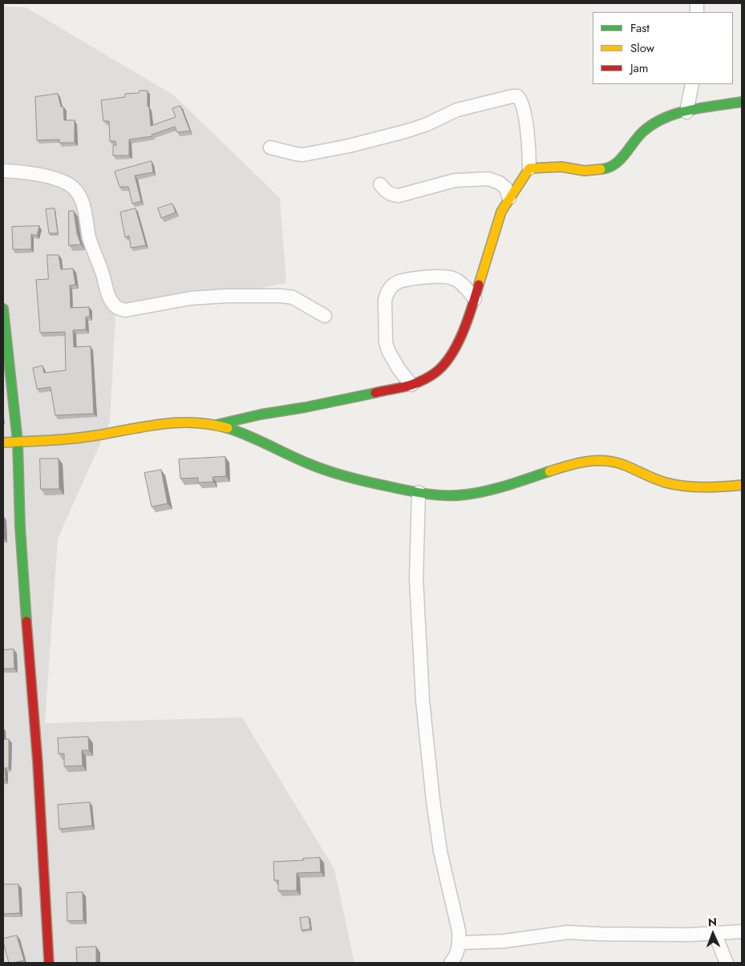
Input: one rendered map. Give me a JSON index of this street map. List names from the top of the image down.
{
  "legend": ["Fast", "Slow", "Jam"],
  "north": "top"
}
